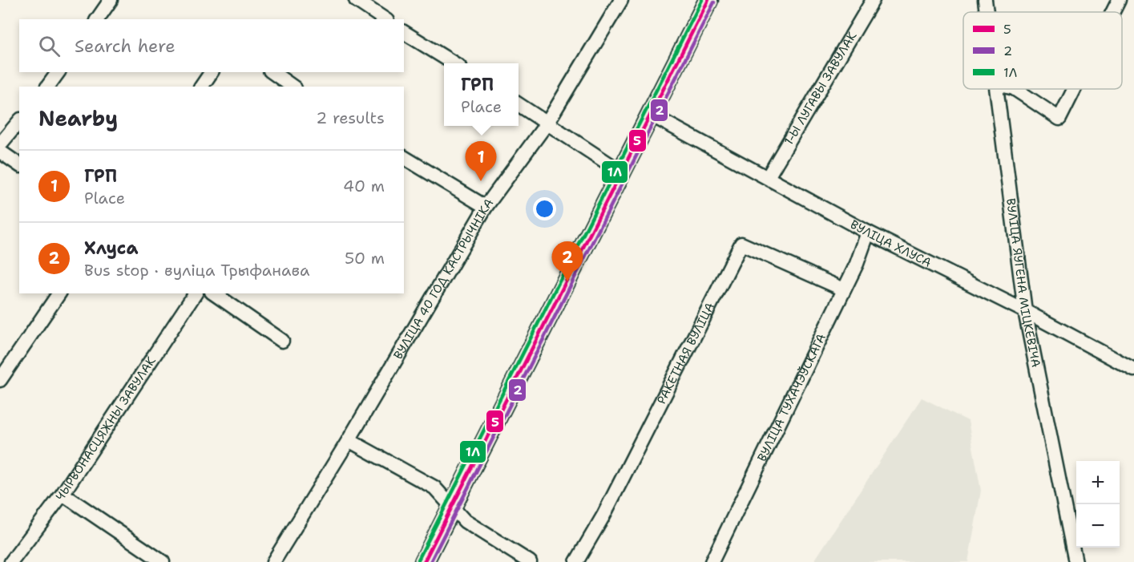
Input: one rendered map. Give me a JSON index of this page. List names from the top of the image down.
{
  "streets": {
    "street": [
      "1-Ы ЛУГАВЫ ЗАВУЛАК",
      "ВУЛІЦА ХЛУСА",
      "ВУЛІЦА 40 ГОД КАСТРЫЧНІКА",
      "ВУЛІЦА ЯЎГЕНА МІЦКЕВІЧА",
      "РАКЕТНАЯ ВУЛІЦА",
      "ВУЛІЦА ТУХАЧЭЎСКАГА",
      "ЧЫРВОНАСЦЯЖНЫ ЗАВУЛАК"
    ]
  },
  "crossings": [
    ["1-Ы ЛУГАВЫ ЗАВУЛАК", "ВУЛІЦА ХЛУСА"],
    ["ВУЛІЦА ХЛУСА", "ВУЛІЦА ЯЎГЕНА МІЦКЕВІЧА"],
    ["ВУЛІЦА ХЛУСА", "ВУЛІЦА ТУХАЧЭЎСКАГА"],
    ["РАКЕТНАЯ ВУЛІЦА", "ВУЛІЦА ТУХАЧЭЎСКАГА"]
  ],
  "lines": ["transit line 5", "transit line 1Л", "transit line 2"],
  "legend": ["5", "2", "1Л"],
  "page": {
    "search": "Search here",
    "popup": ["ГРП", "Place"],
    "heading": ["Nearby", "2 results"],
    "pins": ["1", "2"],
    "list": [
      {
        "mark": "1",
        "name": "ГРП",
        "note": "Place",
        "value": "40 m"
      },
      {
        "mark": "2",
        "name": "Хлуса",
        "note": "Bus stop · вуліца Трыфанава",
        "value": "50 m"
      }
    ],
    "map_buttons": ["+", "−"]
  }
}
